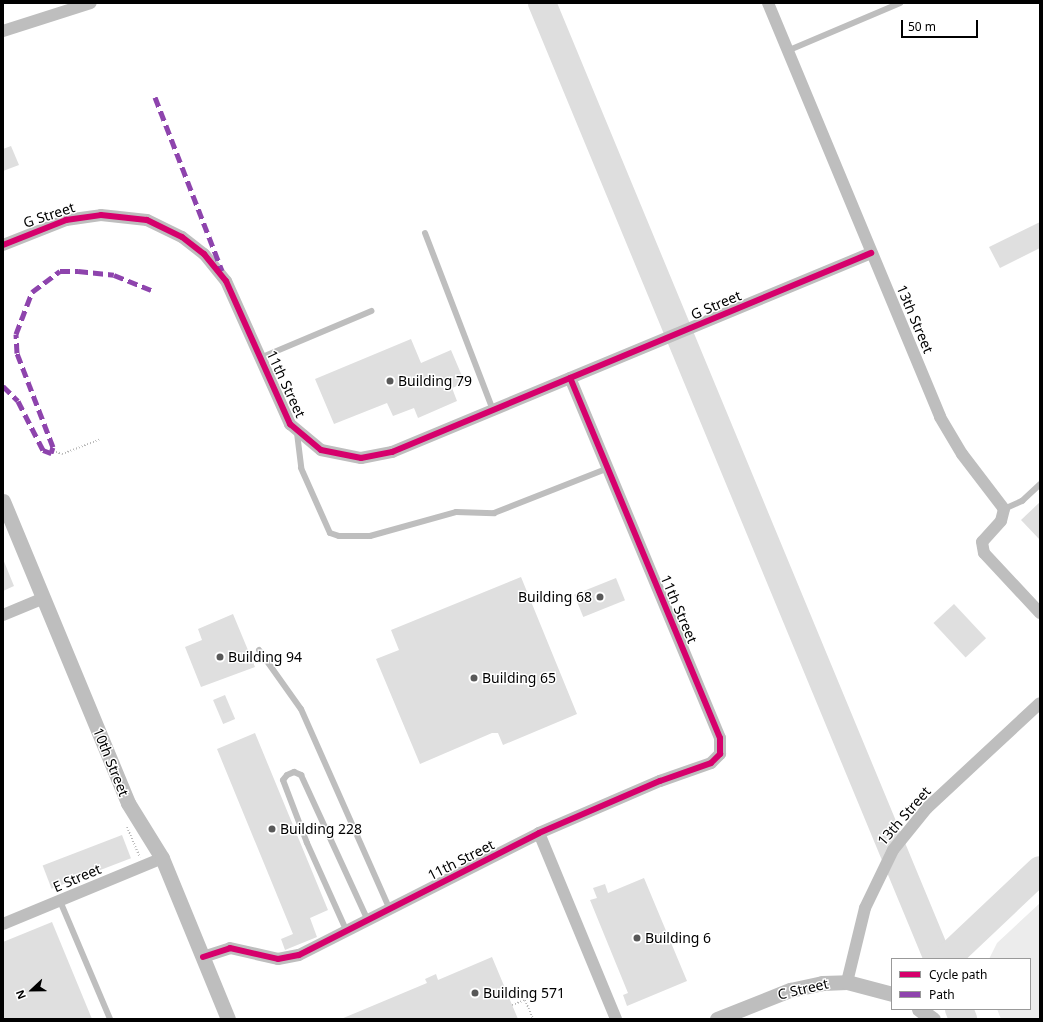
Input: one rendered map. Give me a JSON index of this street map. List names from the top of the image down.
{
  "streets": {
    "street": [
      "G Street",
      "13th Street",
      "11th Street",
      "10th Street",
      "E Street",
      "C Street"
    ]
  },
  "crossings": [
    ["G Street", "13th Street"],
    ["G Street", "11th Street"],
    ["13th Street", "C Street"],
    ["11th Street", "10th Street"],
    ["10th Street", "E Street"]
  ],
  "places": [
    "Building 79",
    "Building 68",
    "Building 94",
    "Building 65",
    "Building 228",
    "Building 6",
    "Building 571"
  ],
  "legend": ["Cycle path", "Path"],
  "scale_bar": "50 m",
  "north": "left"
}
